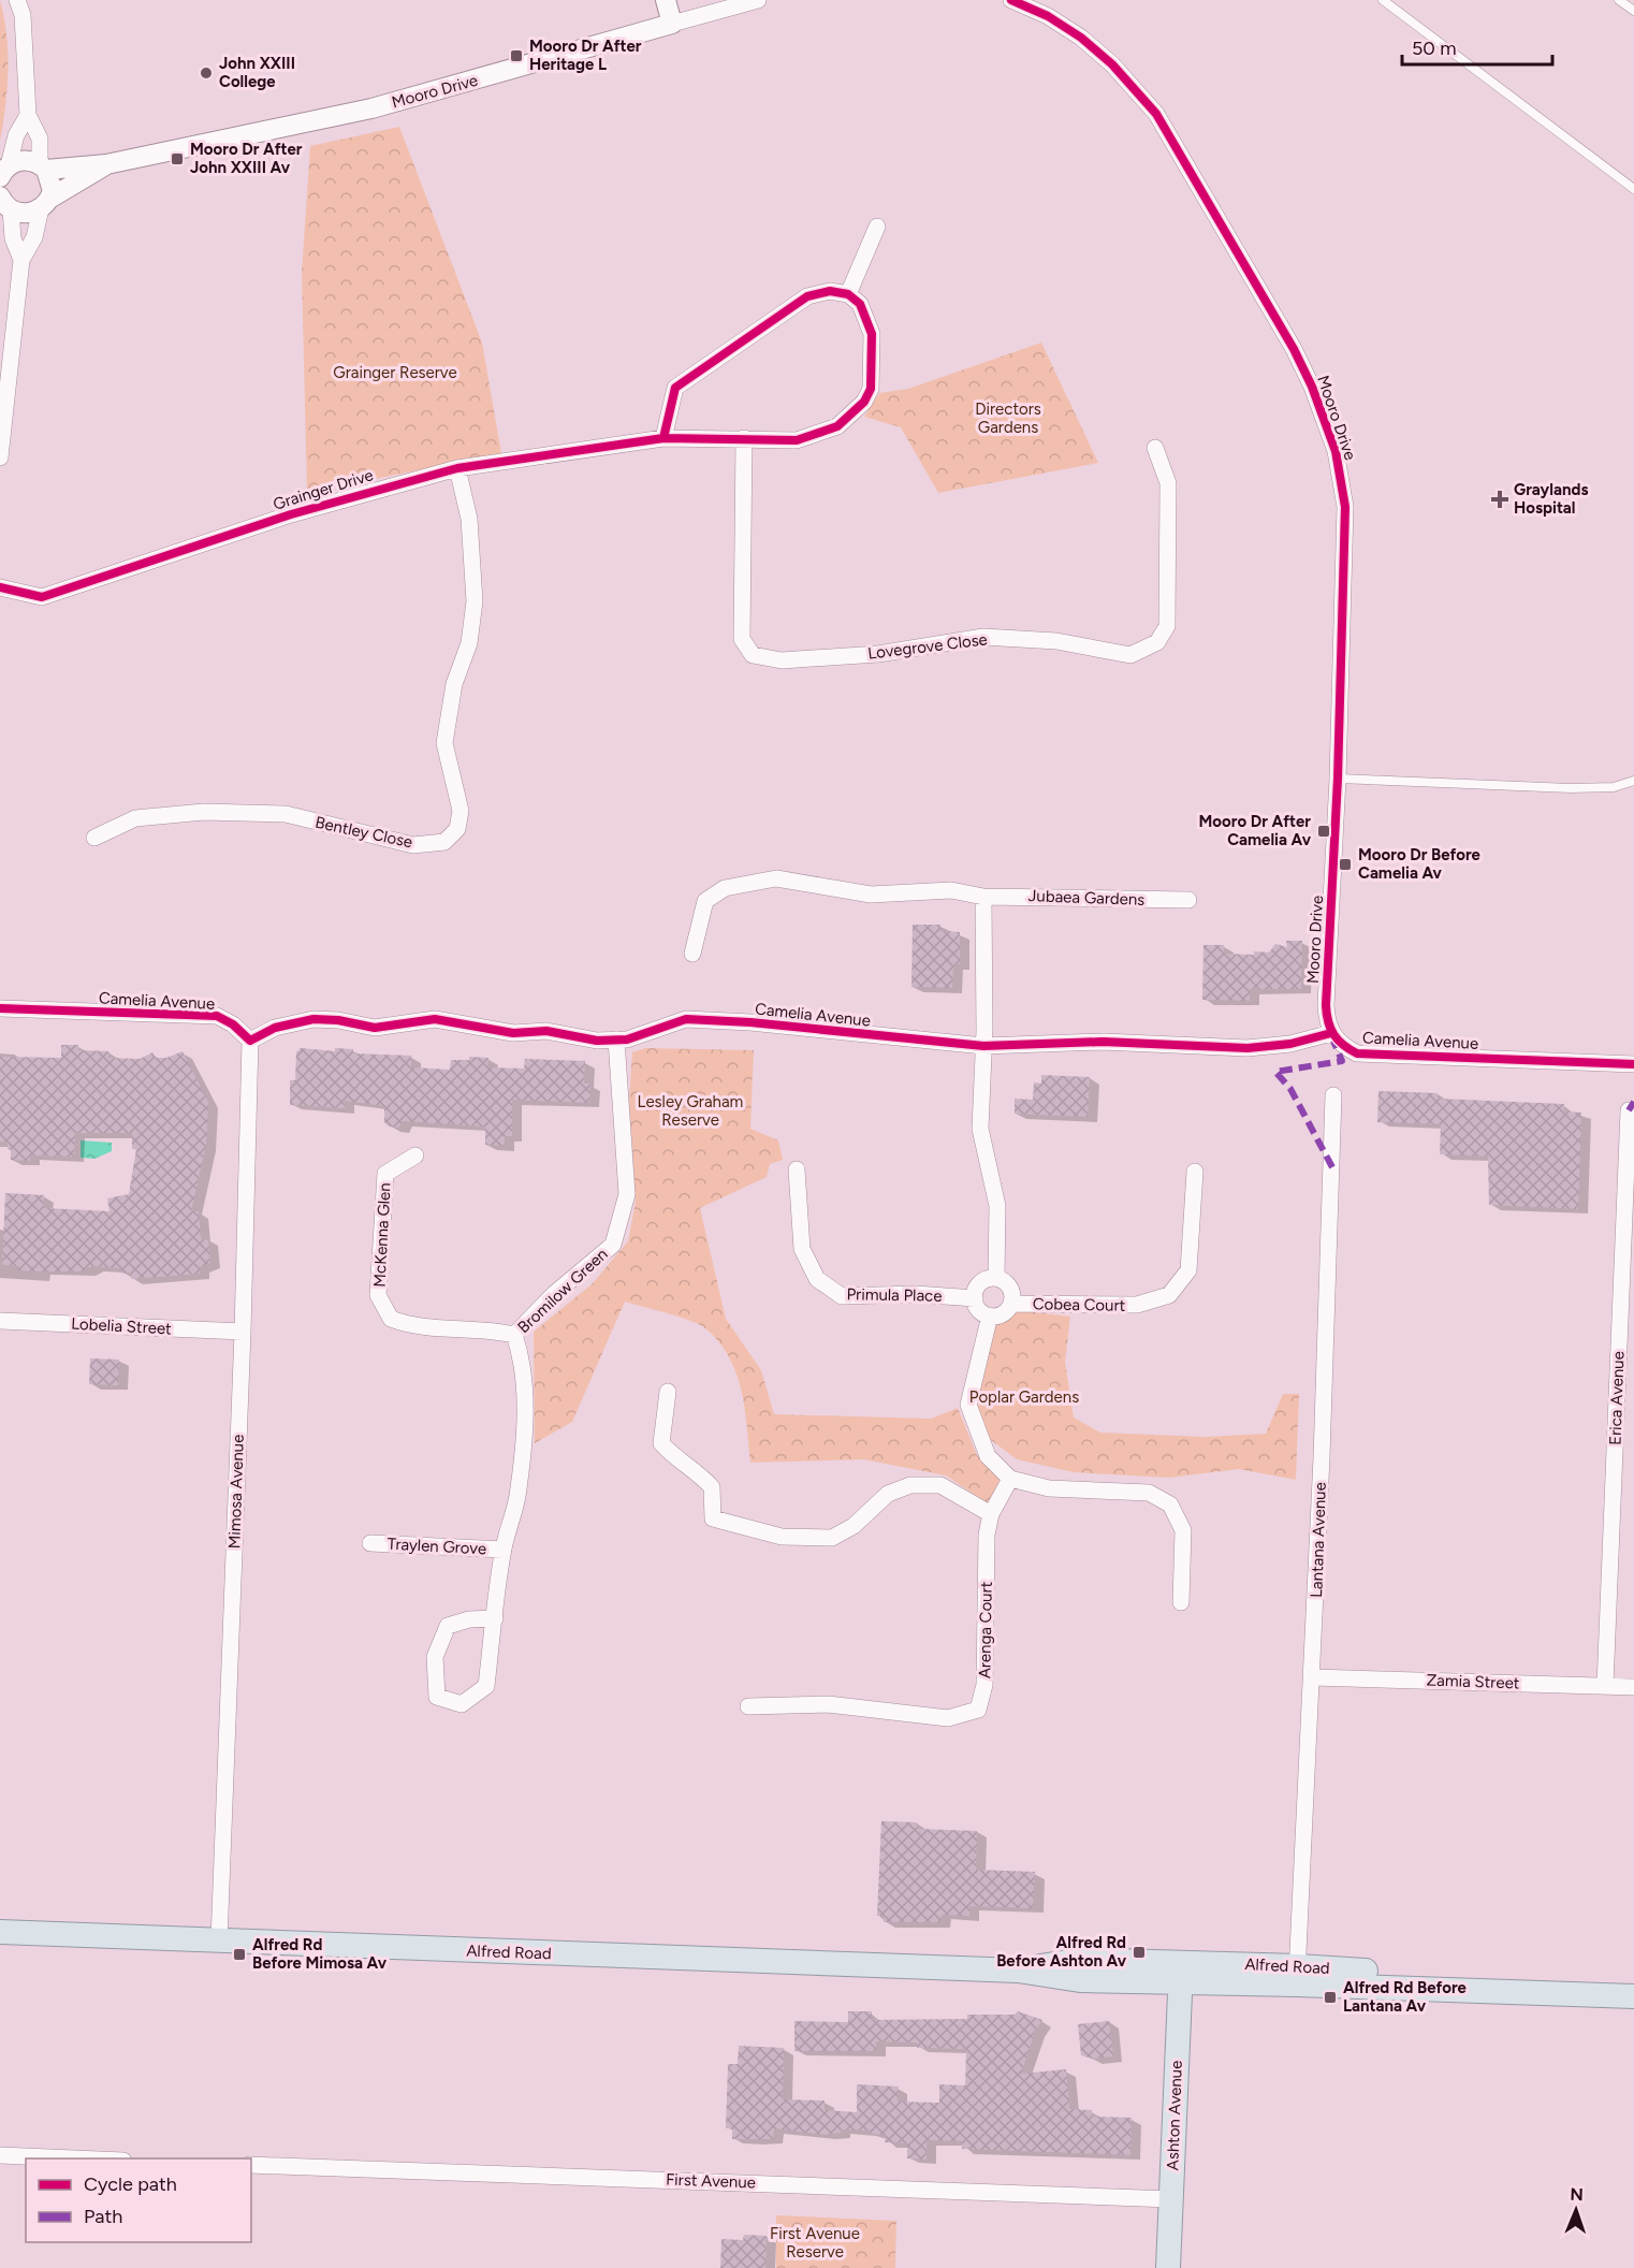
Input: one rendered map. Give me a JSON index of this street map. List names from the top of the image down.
{
  "streets": {
    "main road": ["Alfred Road", "Ashton Avenue"],
    "street": [
      "Mooro Drive",
      "Grainger Drive",
      "Lovegrove Close",
      "Bentley Close",
      "Jubaea Gardens",
      "Camelia Avenue",
      "McKenna Glen",
      "Bromilow Green",
      "Primula Place",
      "Cobea Court",
      "Lobelia Street",
      "Erica Avenue",
      "Mimosa Avenue",
      "Lantana Avenue",
      "Traylen Grove",
      "Arenga Court",
      "Zamia Street",
      "First Avenue"
    ]
  },
  "crossings": [
    ["Mooro Drive", "Camelia Avenue"],
    ["Grainger Drive", "Lovegrove Close"],
    ["Grainger Drive", "Bentley Close"],
    ["Camelia Avenue", "Bromilow Green"],
    ["Camelia Avenue", "Mimosa Avenue"],
    ["McKenna Glen", "Bromilow Green"],
    ["Bromilow Green", "Traylen Grove"],
    ["Primula Place", "Cobea Court"],
    ["Lobelia Street", "Mimosa Avenue"],
    ["Erica Avenue", "Zamia Street"],
    ["Mimosa Avenue", "Alfred Road"],
    ["Lantana Avenue", "Zamia Street"],
    ["Lantana Avenue", "Alfred Road"],
    ["Alfred Road", "Ashton Avenue"],
    ["Ashton Avenue", "First Avenue"]
  ],
  "parks": [
    "Grainger Reserve",
    "Directors Gardens",
    "Lesley Graham Reserve",
    "Poplar Gardens",
    "First Avenue Reserve"
  ],
  "places": {
    "transit": [
      "Mooro Dr After Heritage L",
      "Mooro Dr After John XXIII Av",
      "Mooro Dr After Camelia Av",
      "Mooro Dr Before Camelia Av",
      "Alfred Rd Before Ashton Av",
      "Alfred Rd Before Mimosa Av",
      "Alfred Rd Before Lantana Av"
    ],
    "other": ["John XXIII College"],
    "health": ["Graylands Hospital"]
  },
  "legend": ["Cycle path", "Path"],
  "scale_bar": "50 m",
  "north": "top"
}
